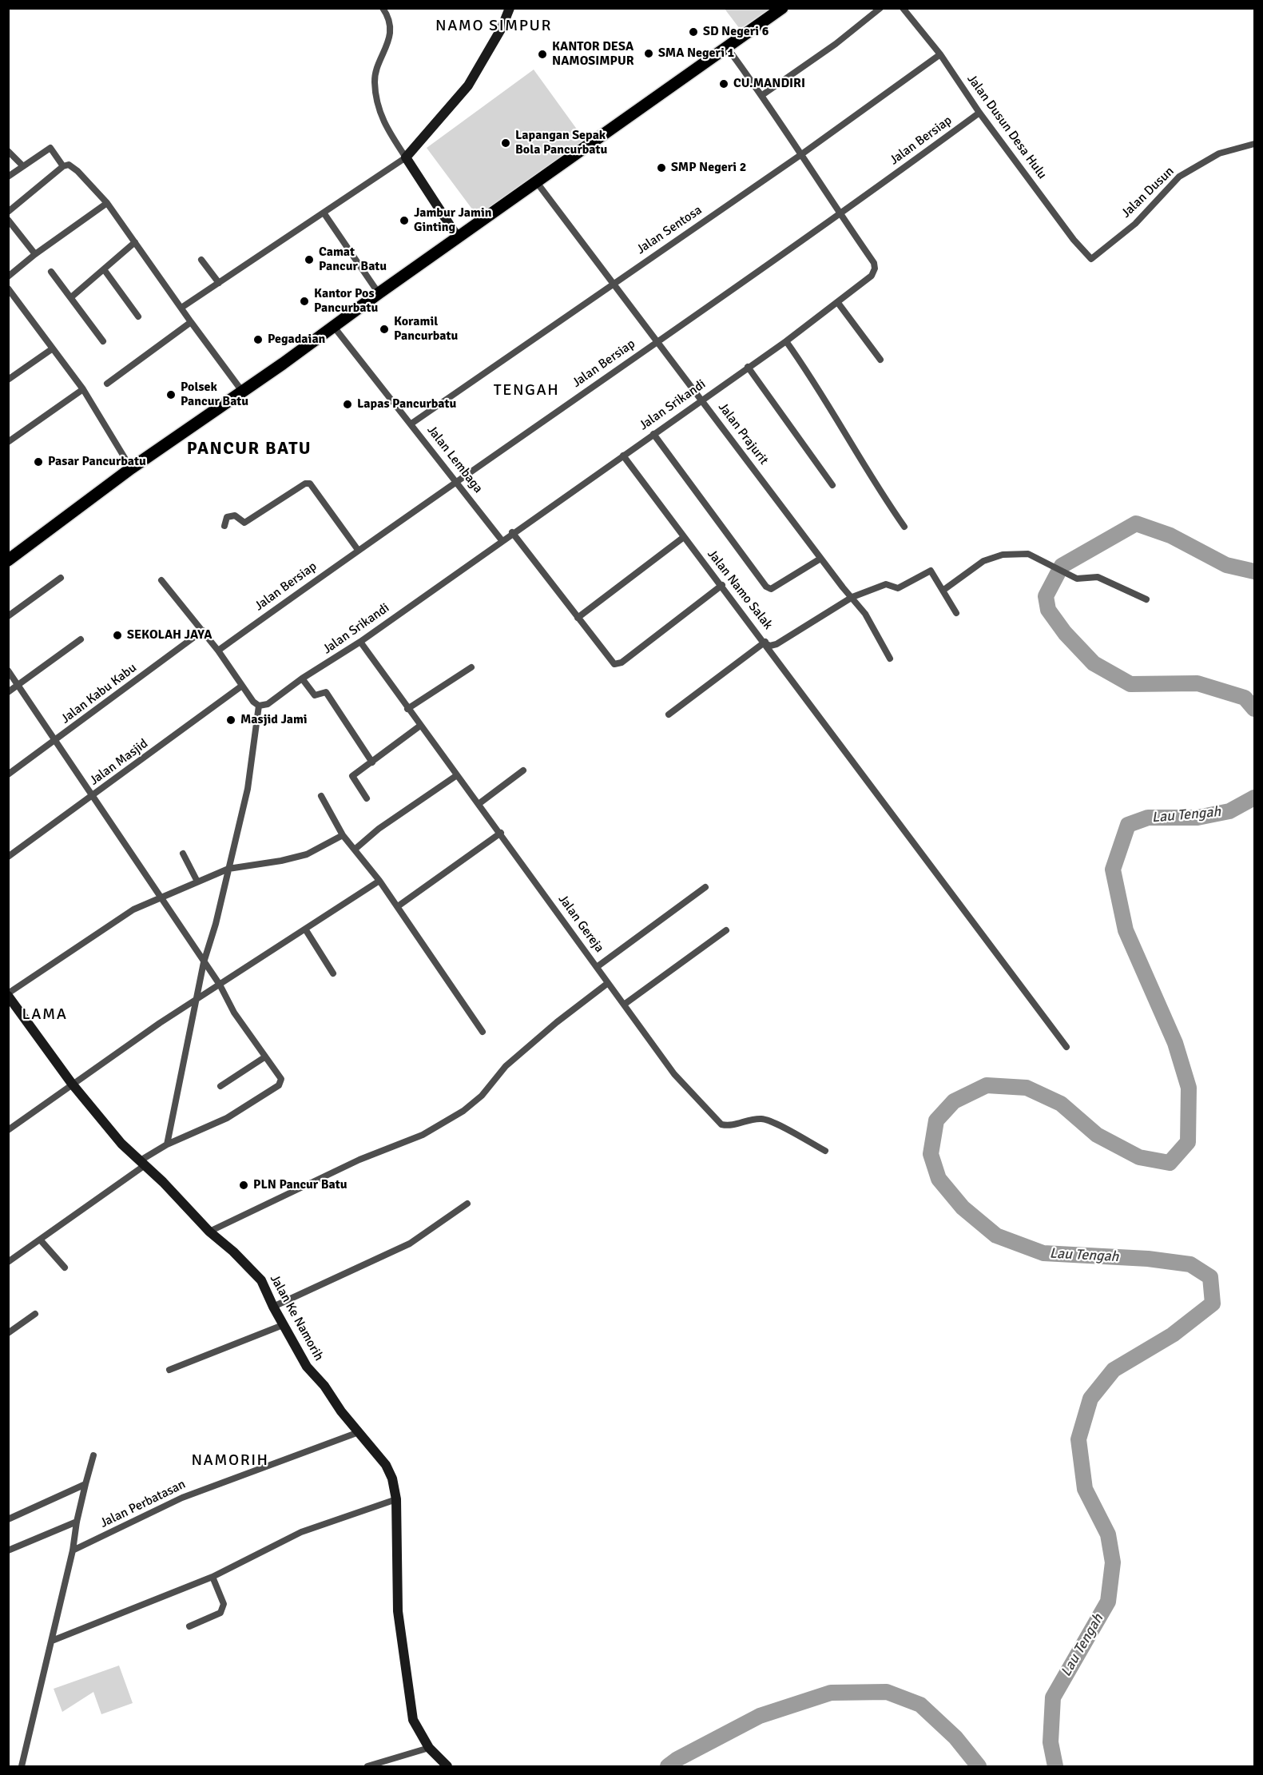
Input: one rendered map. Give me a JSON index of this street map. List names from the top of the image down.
{
  "streets": {
    "street": [
      "Jalan Dusun Desa Hulu",
      "Jalan Bersiap",
      "Jalan Dusun",
      "Jalan Sentosa",
      "Jalan Srikandi",
      "Jalan Prajurit",
      "Jalan Lembaga",
      "Jalan Namo Salak",
      "Jalan Kabu Kabu",
      "Jalan Masjid",
      "Jalan Gereja",
      "Jalan Ke Namorih",
      "Jalan Perbatasan"
    ]
  },
  "crossings": [
    ["Jalan Dusun Desa Hulu", "Jalan Bersiap"],
    ["Jalan Dusun Desa Hulu", "Jalan Dusun"],
    ["Jalan Dusun Desa Hulu", "Jalan Sentosa"],
    ["Jalan Bersiap", "Jalan Srikandi"],
    ["Jalan Bersiap", "Jalan Prajurit"],
    ["Jalan Bersiap", "Jalan Lembaga"],
    ["Jalan Sentosa", "Jalan Srikandi"],
    ["Jalan Sentosa", "Jalan Prajurit"],
    ["Jalan Sentosa", "Jalan Lembaga"],
    ["Jalan Srikandi", "Jalan Prajurit"],
    ["Jalan Srikandi", "Jalan Lembaga"],
    ["Jalan Srikandi", "Jalan Namo Salak"],
    ["Jalan Srikandi", "Jalan Gereja"],
    ["Jalan Ke Namorih", "Jalan Perbatasan"]
  ],
  "districts": [
    "NAMO SIMPUR",
    "TENGAH",
    "PANCUR BATU",
    "LAMA",
    "NAMORIH"
  ],
  "water": ["Lau Tengah"],
  "places": [
    "SD Negeri 6",
    "SMA Negeri 1",
    "KANTOR DESA NAMOSIMPUR",
    "CU.MANDIRI",
    "Lapangan Sepak Bola Pancurbatu",
    "SMP Negeri 2",
    "Jambur Jamin Ginting",
    "Camat Pancur Batu",
    "Kantor Pos Pancurbatu",
    "Koramil Pancurbatu",
    "Pegadaian",
    "Polsek Pancur Batu",
    "Lapas Pancurbatu",
    "Pasar Pancurbatu",
    "SEKOLAH JAYA",
    "Masjid Jami",
    "PLN Pancur Batu"
  ]
}
